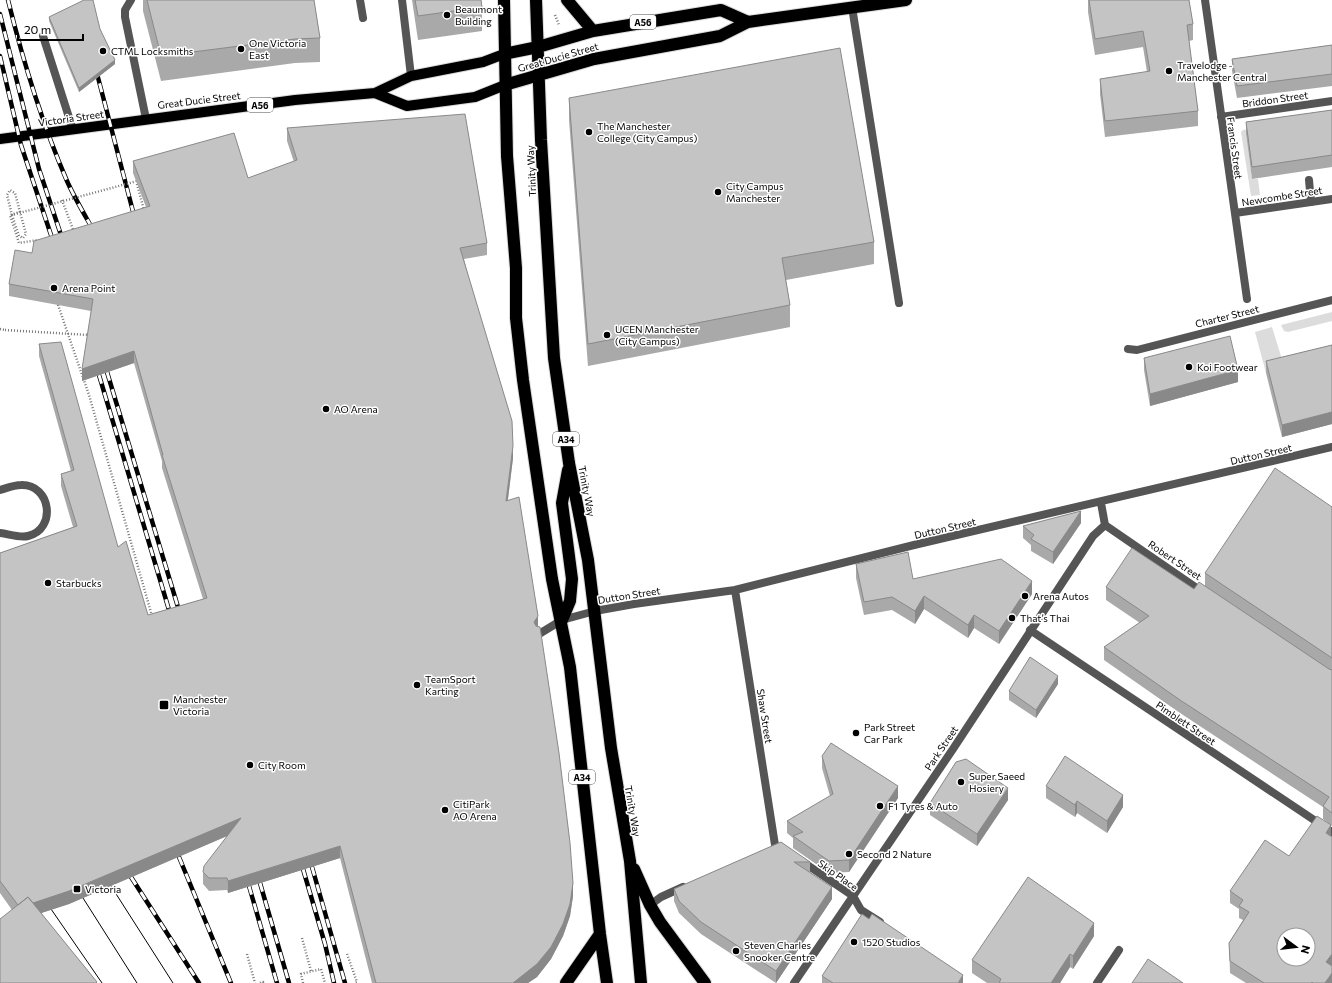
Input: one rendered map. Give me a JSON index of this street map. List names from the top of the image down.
{
  "streets": {
    "highway": [
      "A56",
      "Great Ducie Street",
      "Trinity Way",
      "A34"
    ],
    "main road": ["Victoria Street"],
    "street": [
      "Briddon Street",
      "Francis Street",
      "Newcombe Street",
      "Charter Street",
      "Dutton Street",
      "Robert Street",
      "Shaw Street",
      "Pimblett Street",
      "Park Street",
      "Skip Place"
    ]
  },
  "crossings": [
    ["Great Ducie Street", "Victoria Street"],
    ["Great Ducie Street", "Trinity Way"],
    ["Great Ducie Street", "A34"],
    ["Briddon Street", "Francis Street"],
    ["Francis Street", "Newcombe Street"],
    ["Trinity Way", "Dutton Street"],
    ["A34", "Dutton Street"],
    ["Dutton Street", "Shaw Street"],
    ["Robert Street", "Park Street"],
    ["Pimblett Street", "Park Street"],
    ["Park Street", "Skip Place"]
  ],
  "places": {
    "other": [
      "Beaumont Building",
      "One Victoria East",
      "CTML Locksmiths",
      "Travelodge - Manchester Central",
      "The Manchester College (City Campus)",
      "City Campus Manchester",
      "Arena Point",
      "UCEN Manchester (City Campus)",
      "Koi Footwear",
      "AO Arena",
      "Starbucks",
      "Arena Autos",
      "That’s Thai",
      "TeamSport Karting",
      "Park Street Car Park",
      "City Room",
      "Super Saeed Hosiery",
      "F1 Tyres & Auto",
      "CitiPark AO Arena",
      "Second 2 Nature",
      "1520 Studios",
      "Steven Charles Snooker Centre"
    ],
    "transit": ["Manchester Victoria", "Victoria"]
  },
  "scale_bar": "20 m",
  "north": "right"
}
